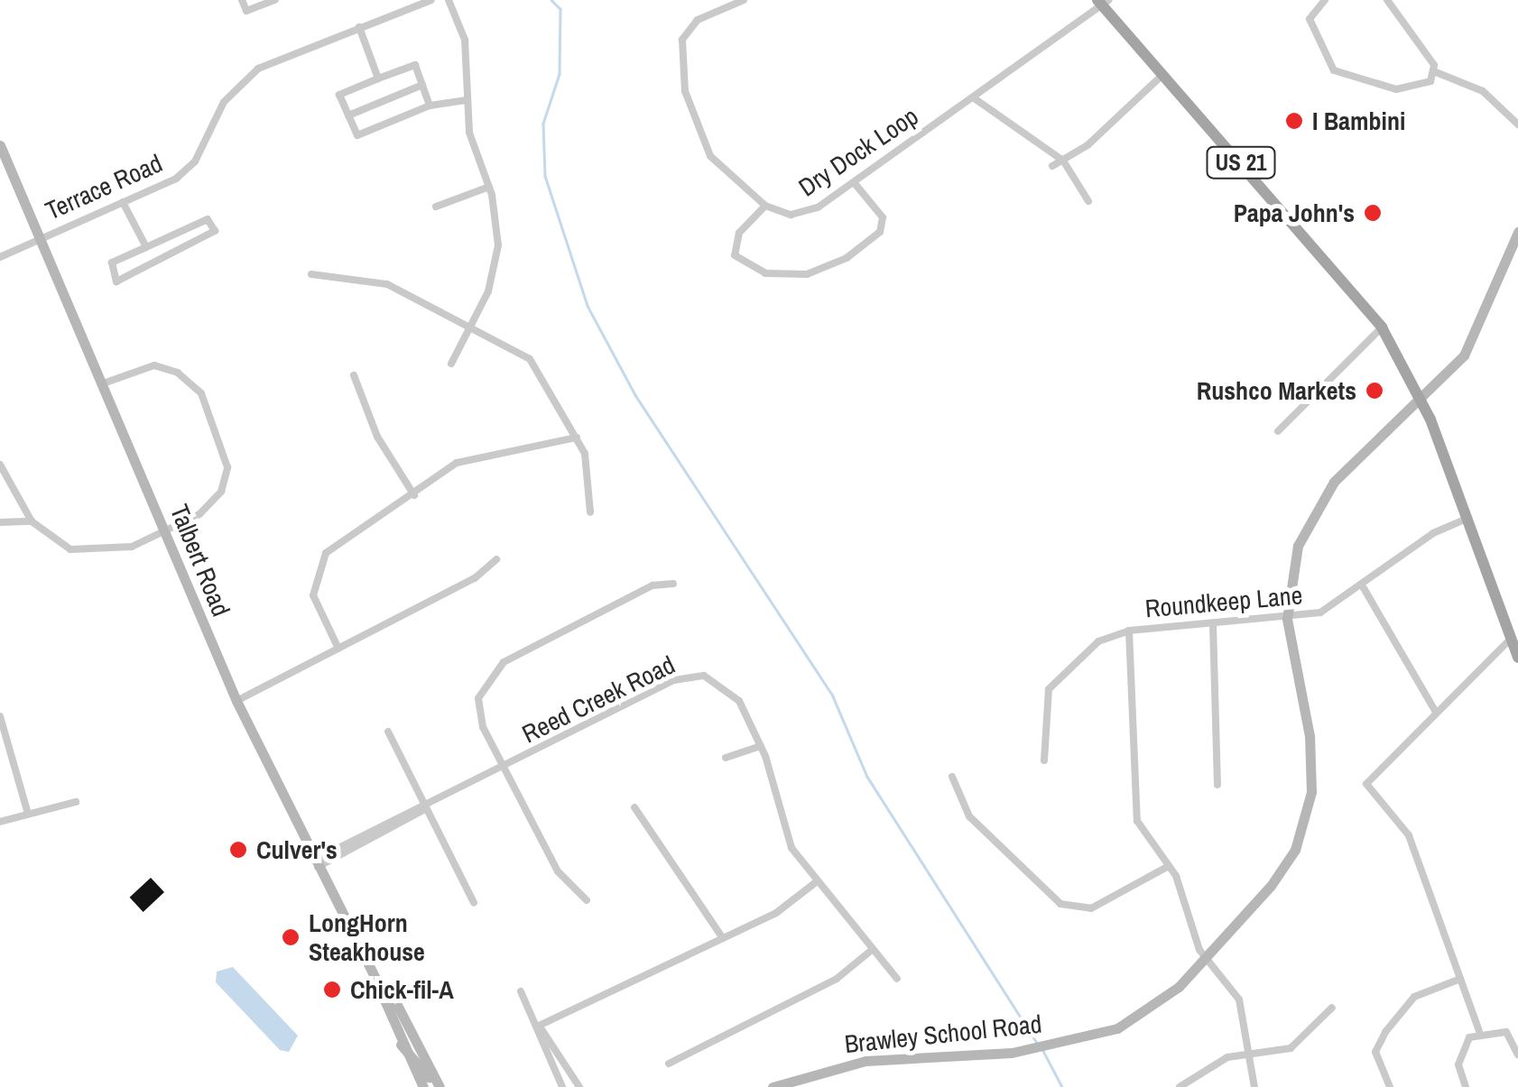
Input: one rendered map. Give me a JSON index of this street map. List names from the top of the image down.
{
  "streets": {
    "main road": ["US 21"],
    "street": [
      "Dry Dock Loop",
      "Terrace Road",
      "Talbert Road",
      "Roundkeep Lane",
      "Reed Creek Road",
      "Brawley School Road"
    ]
  },
  "crossings": [
    ["Dry Dock Loop", "US 21"],
    ["US 21", "Roundkeep Lane"],
    ["US 21", "Brawley School Road"],
    ["Terrace Road", "Talbert Road"],
    ["Talbert Road", "Reed Creek Road"],
    ["Roundkeep Lane", "Brawley School Road"]
  ],
  "places": [
    "I Bambini",
    "Papa John's",
    "Rushco Markets",
    "Culver's",
    "LongHorn Steakhouse",
    "Chick-fil-A"
  ]
}
